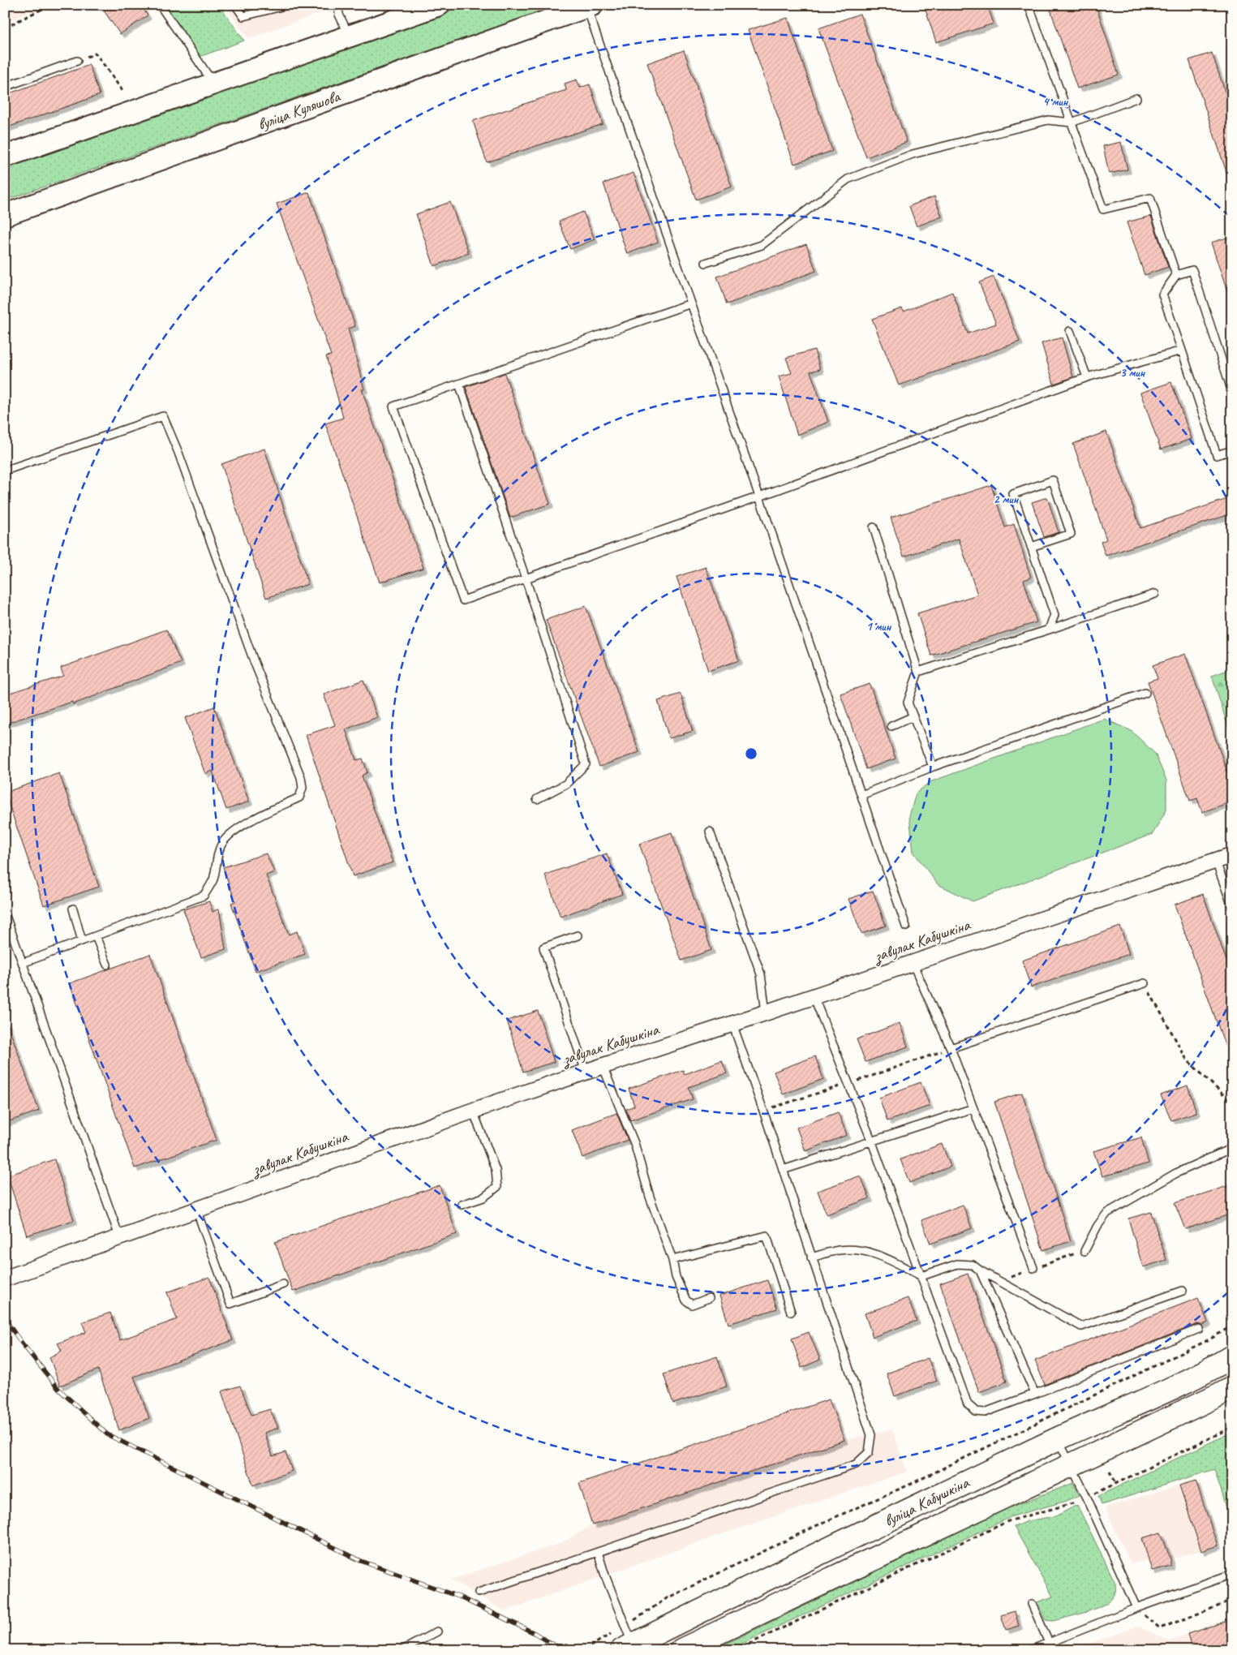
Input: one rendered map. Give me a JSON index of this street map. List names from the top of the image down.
{
  "streets": {
    "main road": ["вуліца Куляшова", "вуліца Кабушкіна"],
    "street": ["завулак Кабушкіна"]
  },
  "rings": [
    "4 мин",
    "3 мин",
    "2 мин",
    "1 мин"
  ]
}
